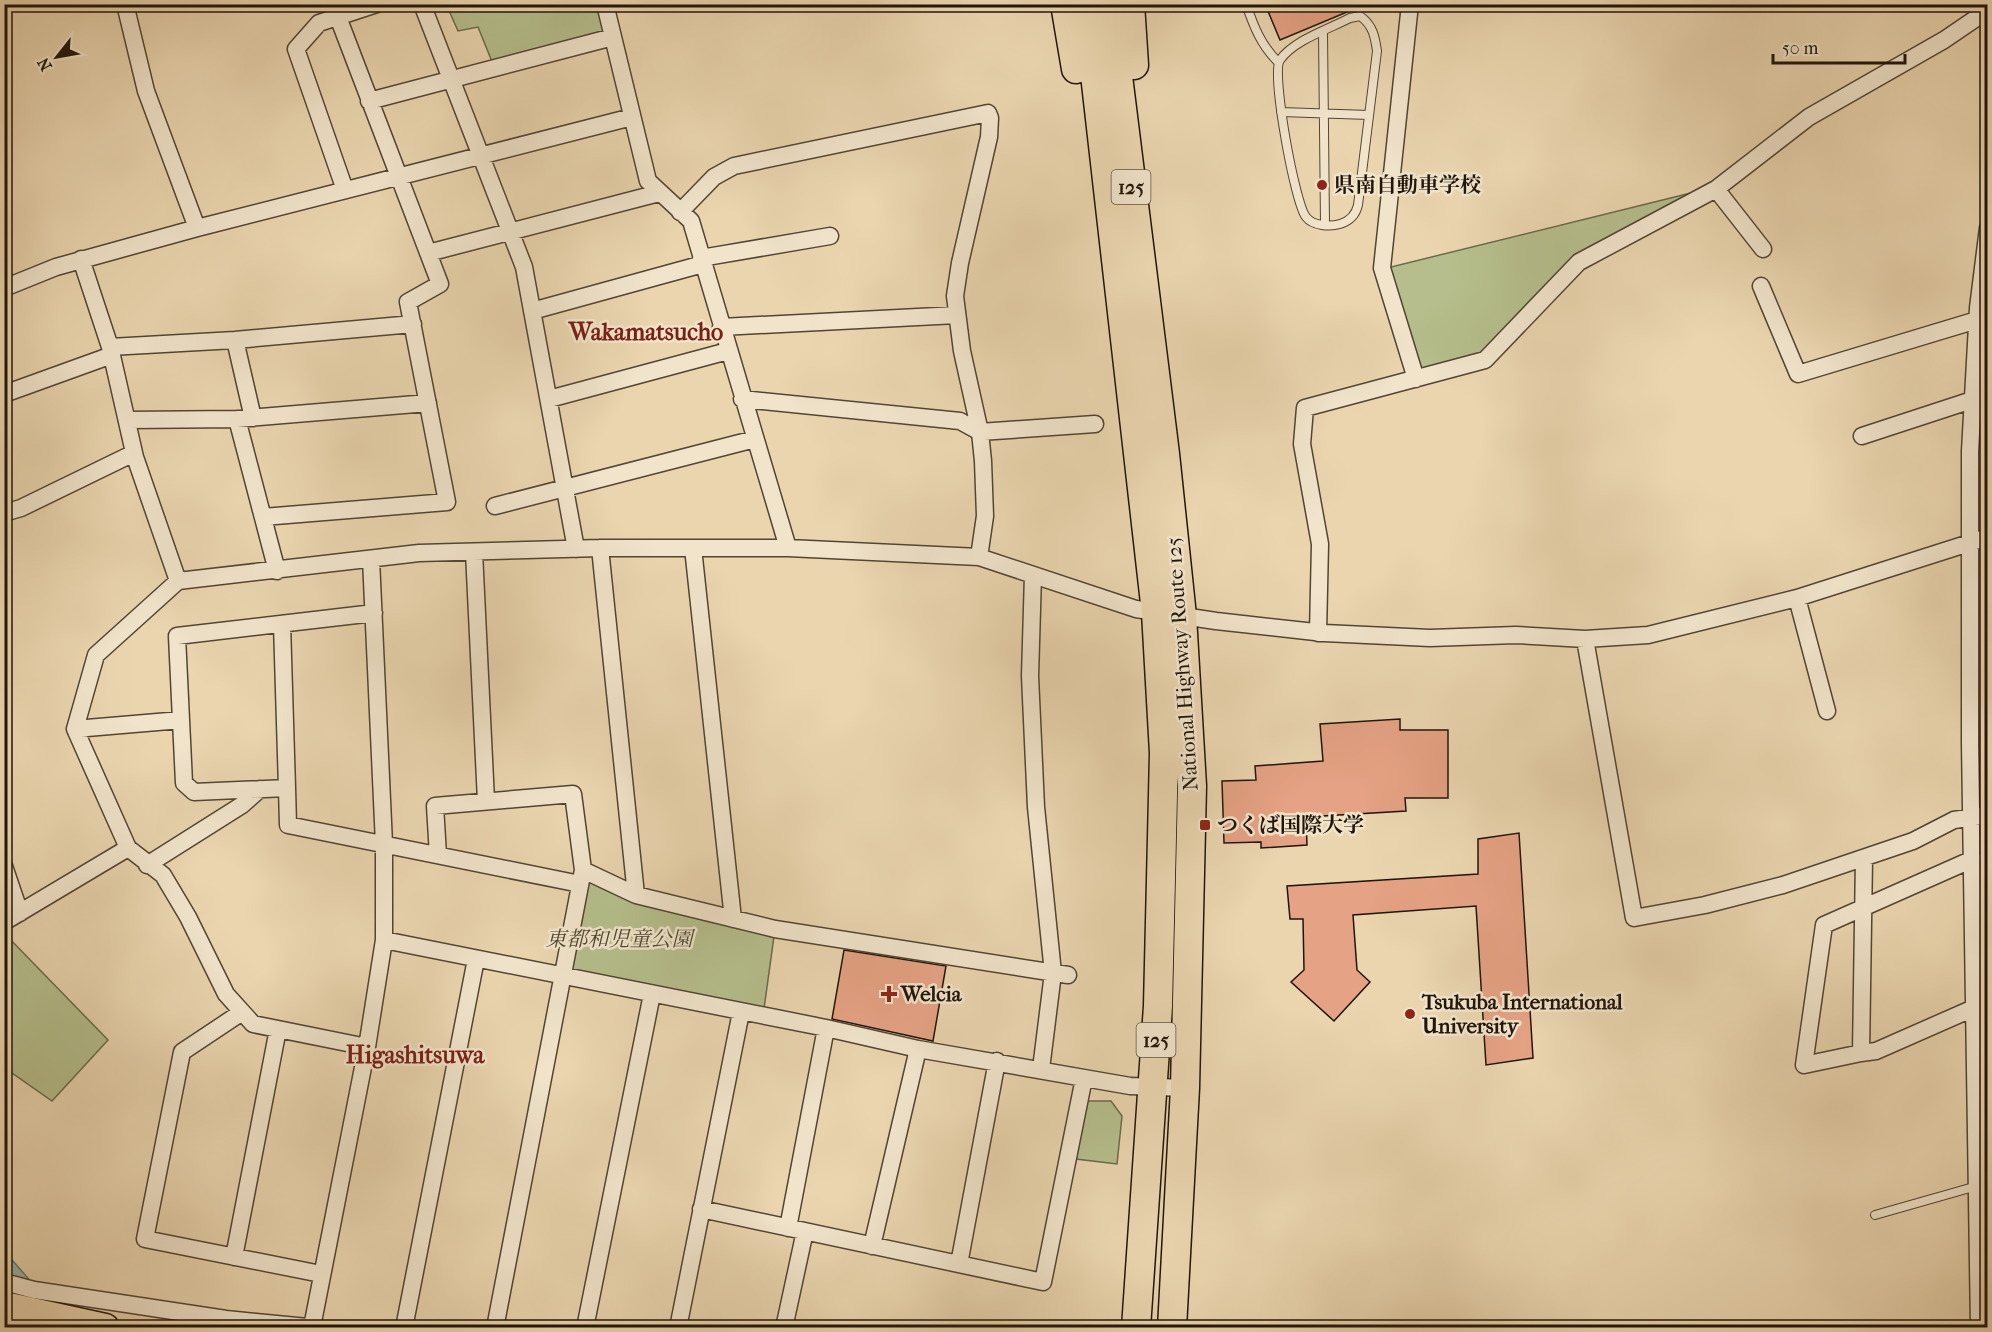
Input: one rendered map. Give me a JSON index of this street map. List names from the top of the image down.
{
  "streets": {
    "highway": ["125", "National Highway Route 125"]
  },
  "crossings": [
    ["125", "National Highway Route 125"]
  ],
  "districts": ["Wakamatsucho", "Higashitsuwa"],
  "parks": ["東都和児童公園"],
  "places": {
    "other": ["県南自動車学校", "Tsukuba International University"],
    "transit": ["つくば国際大学"],
    "health": ["Welcia"]
  },
  "scale_bar": "50 m",
  "north": "bottom left"
}
